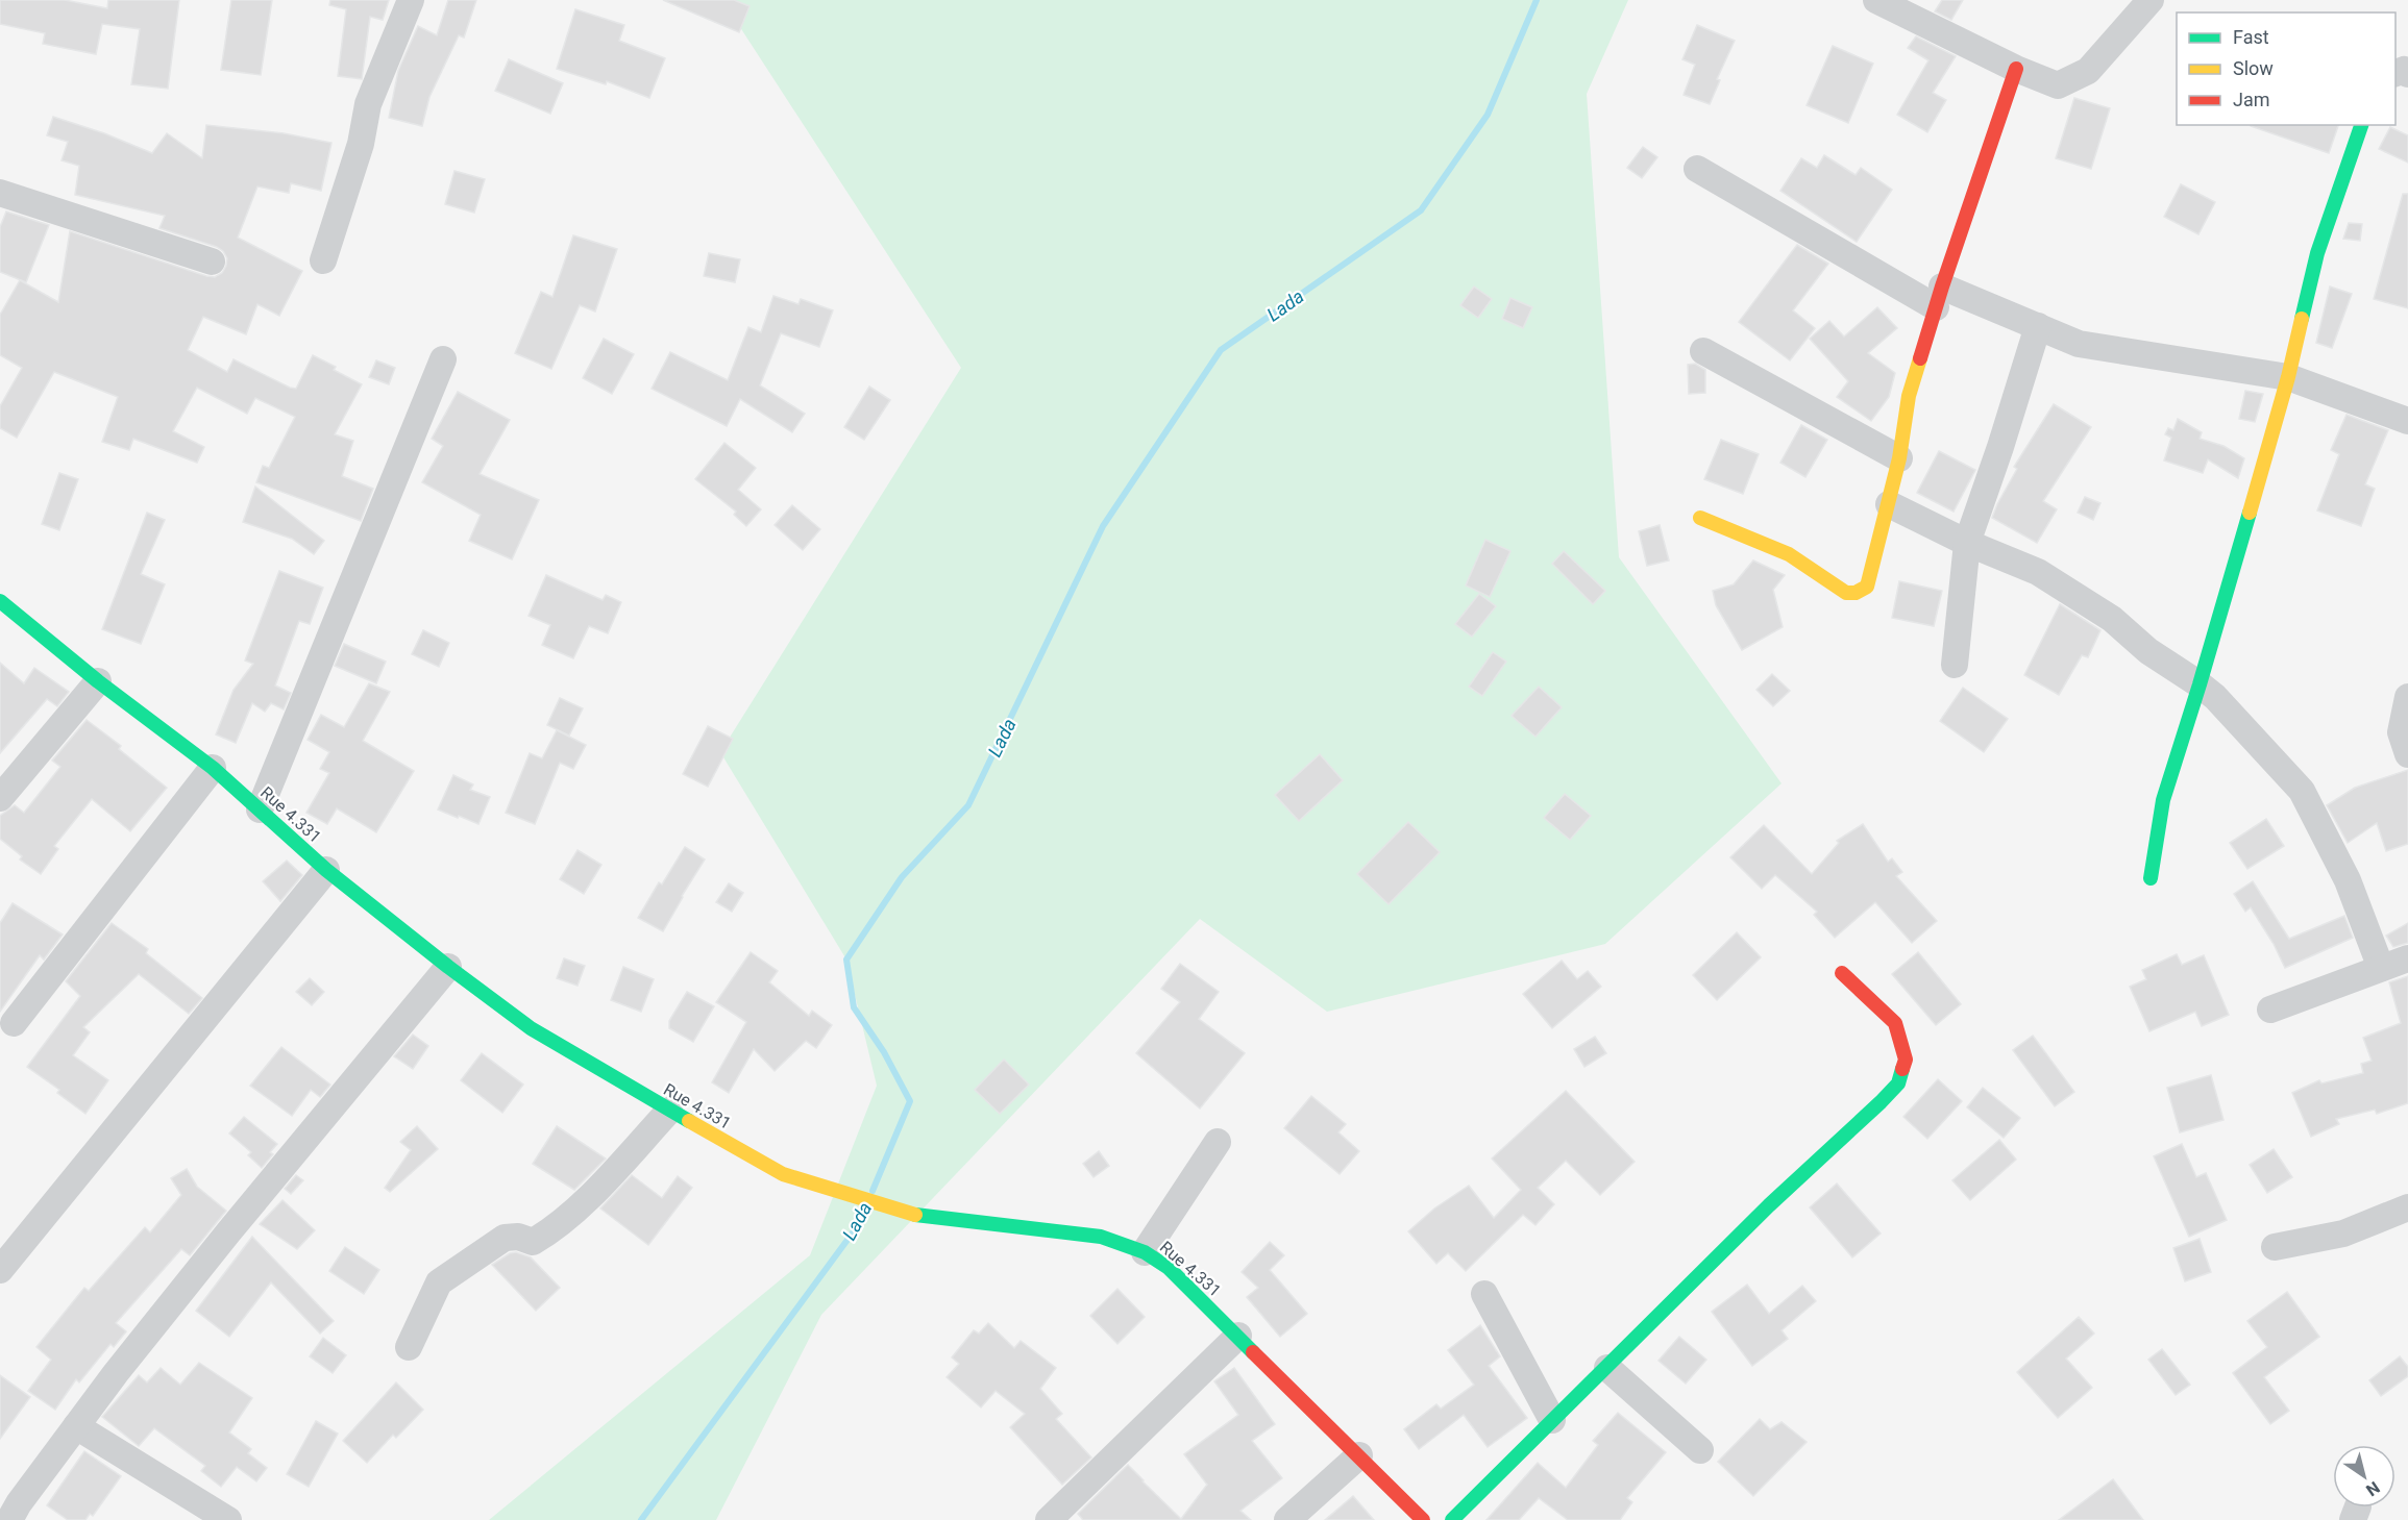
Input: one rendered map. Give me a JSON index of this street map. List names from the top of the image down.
{
  "streets": {
    "street": ["Rue 4.331"]
  },
  "water": ["Lada"],
  "legend": ["Fast", "Slow", "Jam"],
  "north": "bottom right"
}
